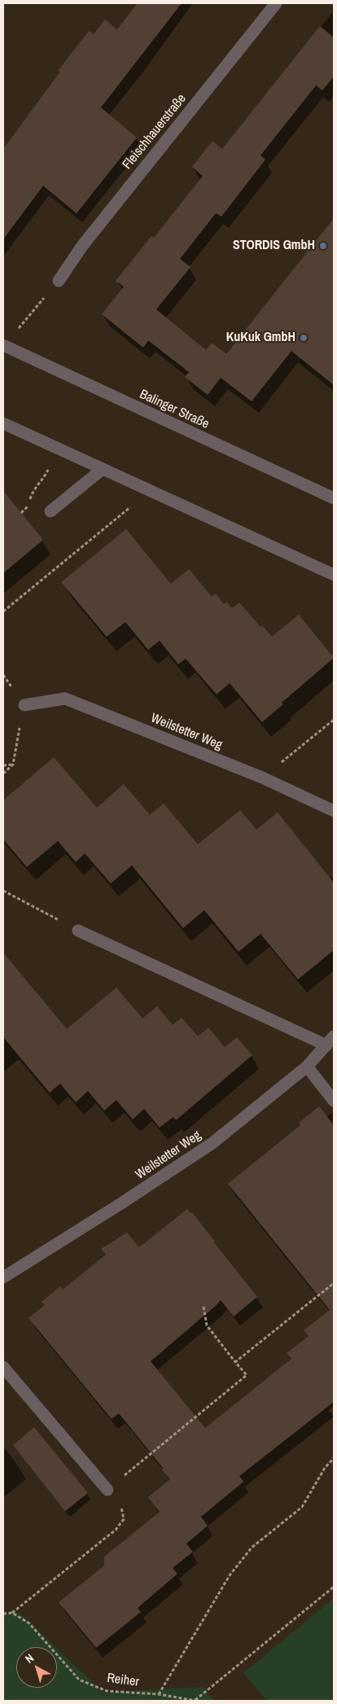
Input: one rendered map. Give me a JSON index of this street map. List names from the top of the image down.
{
  "streets": {
    "street": ["Fleischhauerstraße", "Balinger Straße", "Weilstetter Weg"],
    "path": ["Reiher"]
  },
  "places": ["STORDIS GmbH", "KuKuk GmbH"],
  "north": "top left"
}
